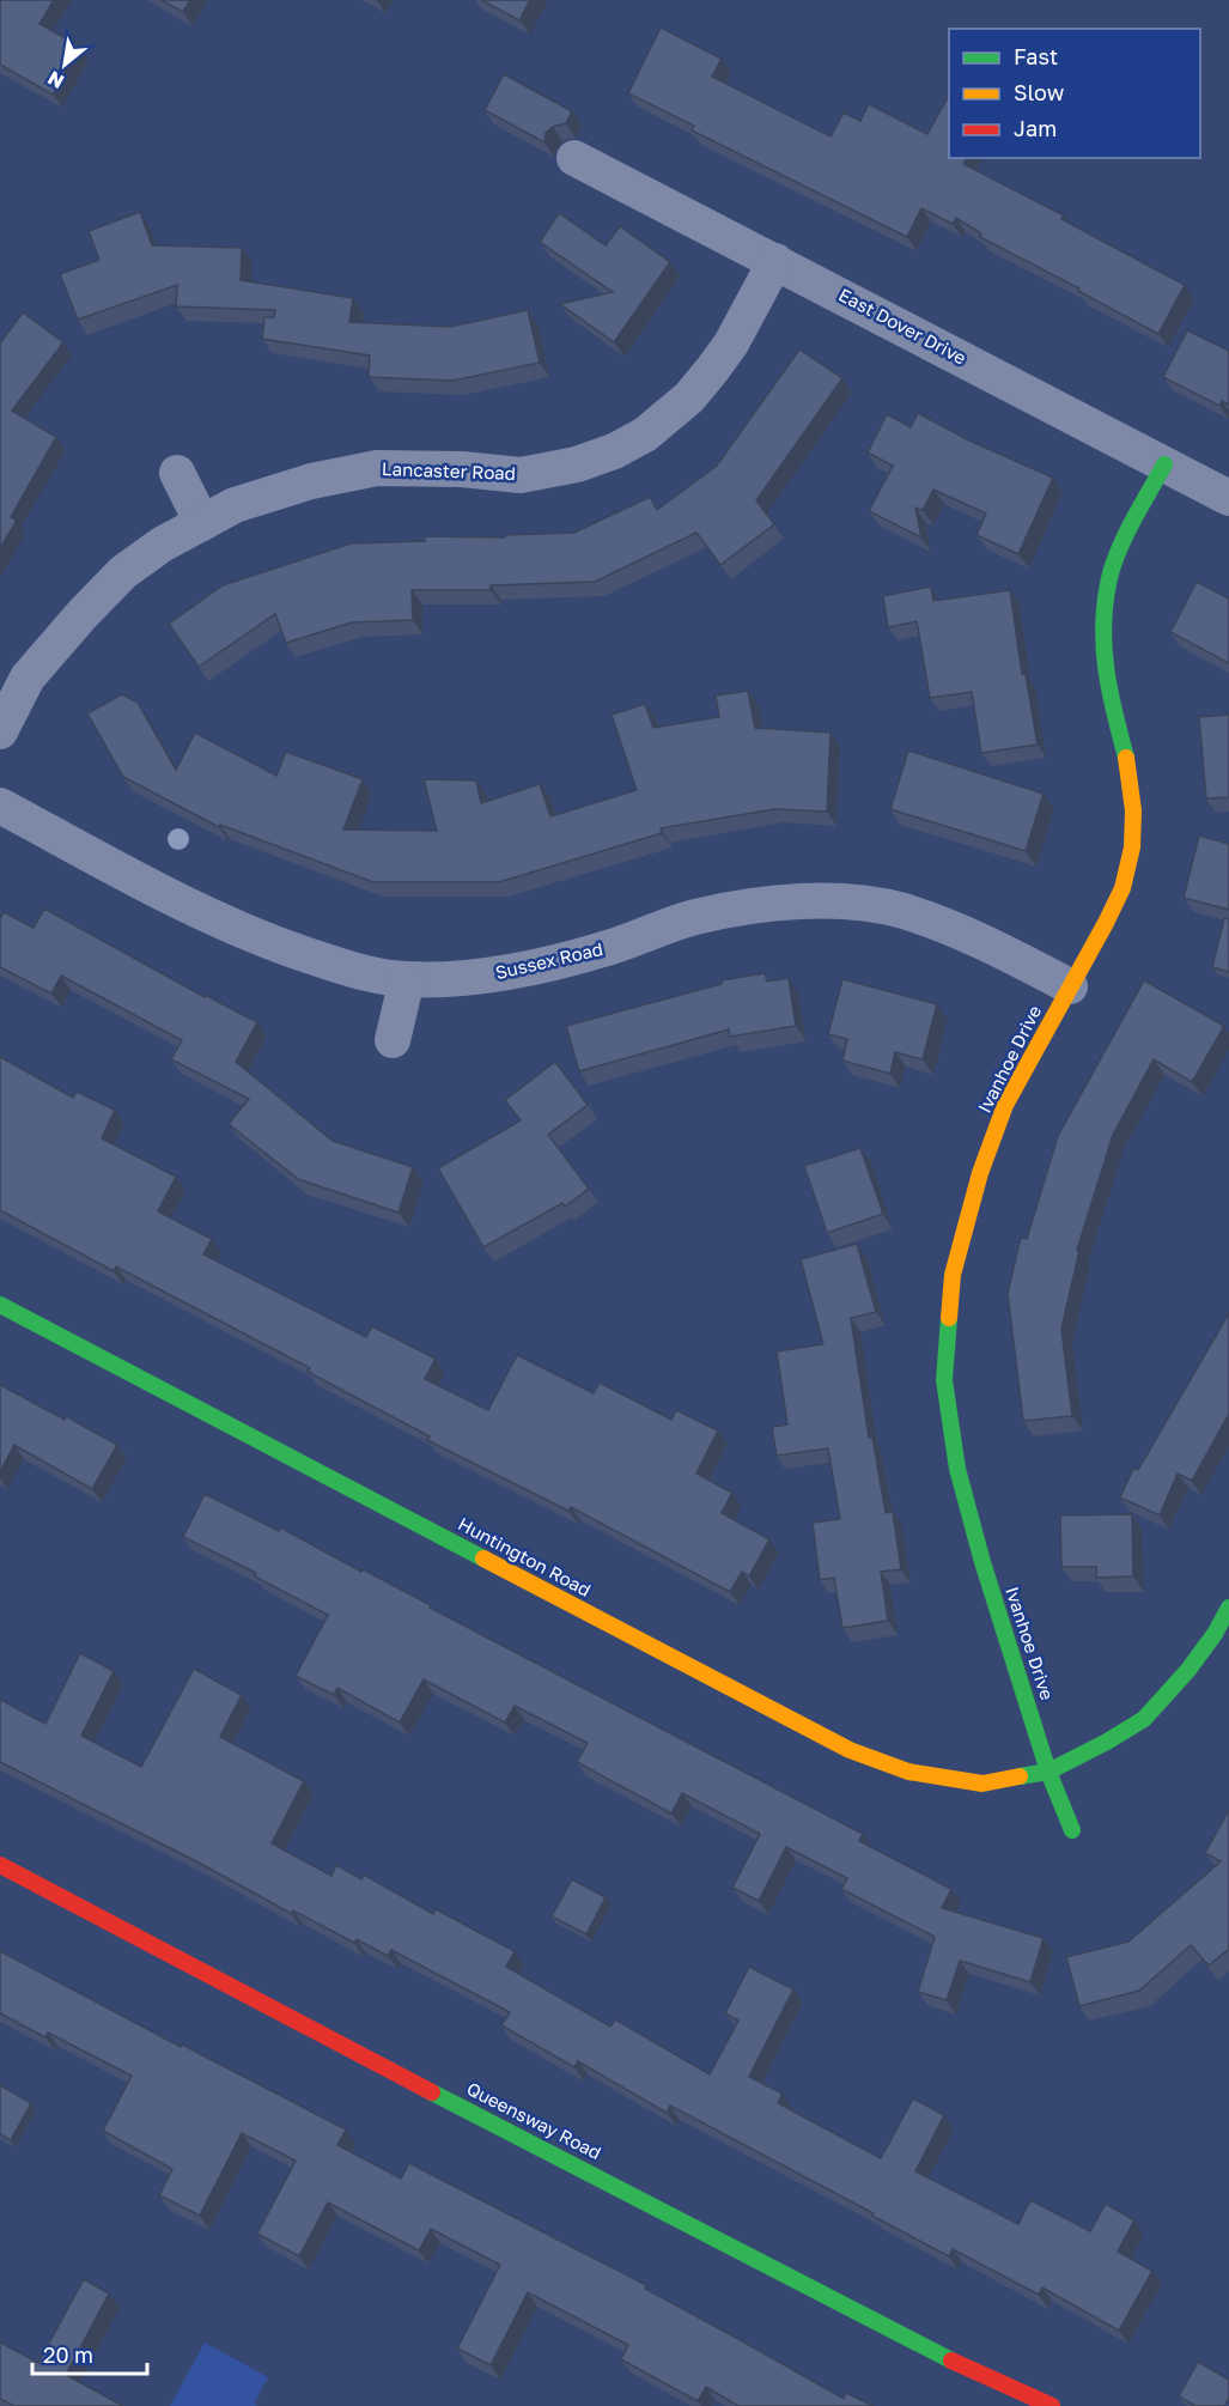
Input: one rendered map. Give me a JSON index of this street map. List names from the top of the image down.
{
  "streets": {
    "street": [
      "East Dover Drive",
      "Lancaster Road",
      "Sussex Road",
      "Ivanhoe Drive",
      "Huntington Road",
      "Queensway Road"
    ]
  },
  "crossings": [
    ["East Dover Drive", "Lancaster Road"],
    ["East Dover Drive", "Ivanhoe Drive"],
    ["Sussex Road", "Ivanhoe Drive"],
    ["Ivanhoe Drive", "Huntington Road"]
  ],
  "legend": ["Fast", "Slow", "Jam"],
  "scale_bar": "20 m",
  "north": "bottom left"
}
